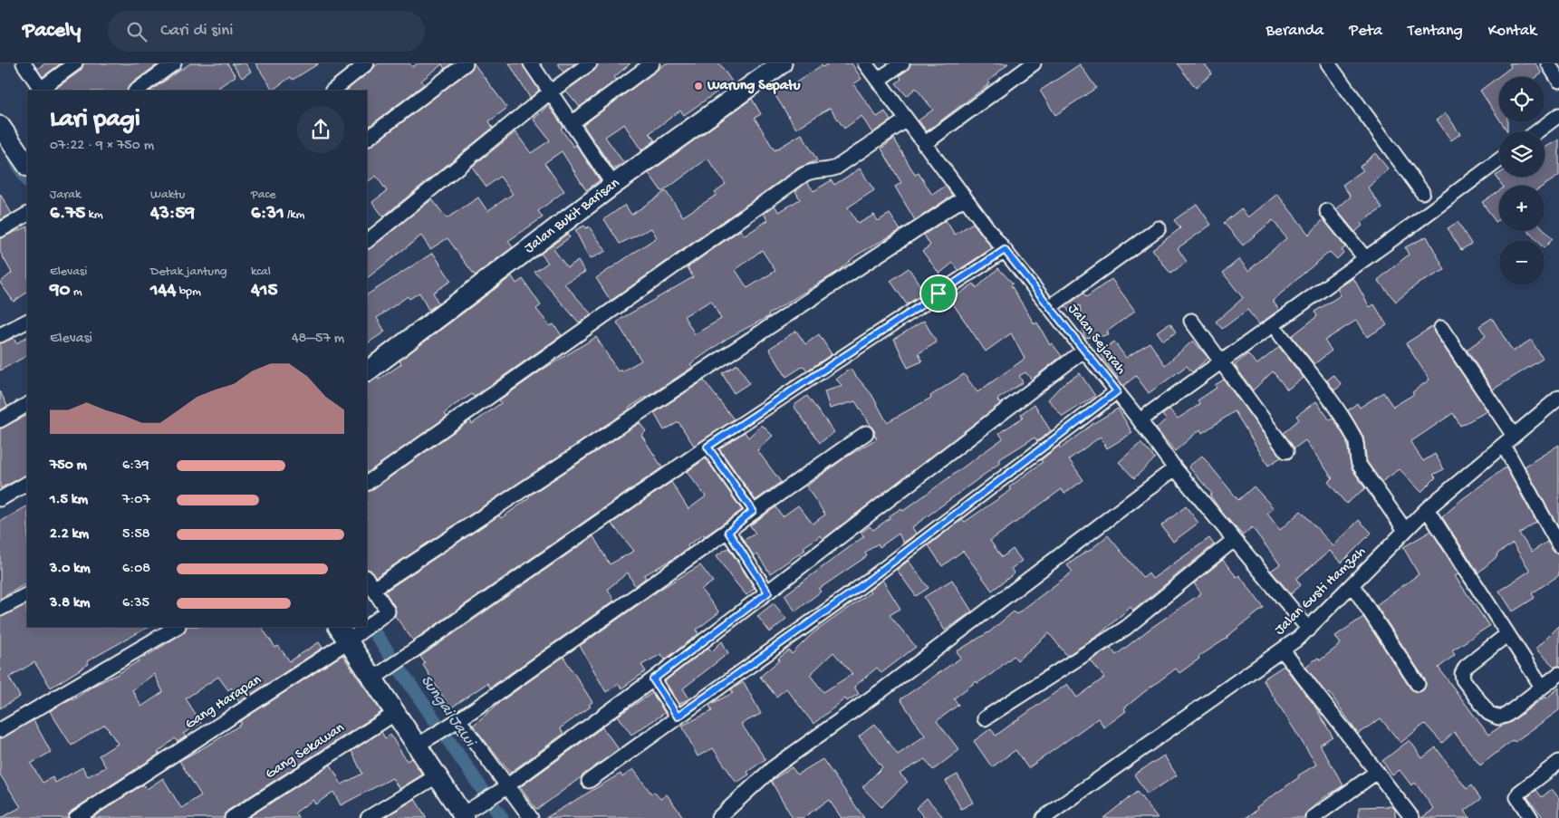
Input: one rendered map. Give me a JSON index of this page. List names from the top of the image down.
{
  "streets": {
    "street": [
      "Jalan Bukit Barisan",
      "Jalan Sejarah",
      "Jalan Gusti Hamzah",
      "Gang Harapan",
      "Gang Sekawan"
    ]
  },
  "crossings": [
    ["Jalan Sejarah", "Jalan Gusti Hamzah"]
  ],
  "water": ["Sungai Jawi"],
  "places": ["Warung Sepatu"],
  "page": {
    "header": "Pacely",
    "search": "Cari di sini",
    "nav": [
      "Beranda",
      "Peta",
      "Tentang",
      "Kontak"
    ],
    "map_buttons": ["+", "−"],
    "heading": ["Lari pagi", "07:22 · 9 × 750 m"],
    "stats": [
      ["Jarak", "6.75 km"],
      ["Waktu", "43:59"],
      ["Pace", "6:31 /km"],
      ["Elevasi", "90 m"],
      ["Detak jantung", "144 bpm"],
      ["kcal", "415"]
    ],
    "chart": ["Elevasi", "48–57 m"],
    "list": [
      {
        "name": "750 m",
        "note": "6:39"
      },
      {
        "name": "1.5 km",
        "note": "7:07"
      },
      {
        "name": "2.2 km",
        "note": "5:58"
      },
      {
        "name": "3.0 km",
        "note": "6:08"
      },
      {
        "name": "3.8 km",
        "note": "6:35"
      }
    ]
  }
}
